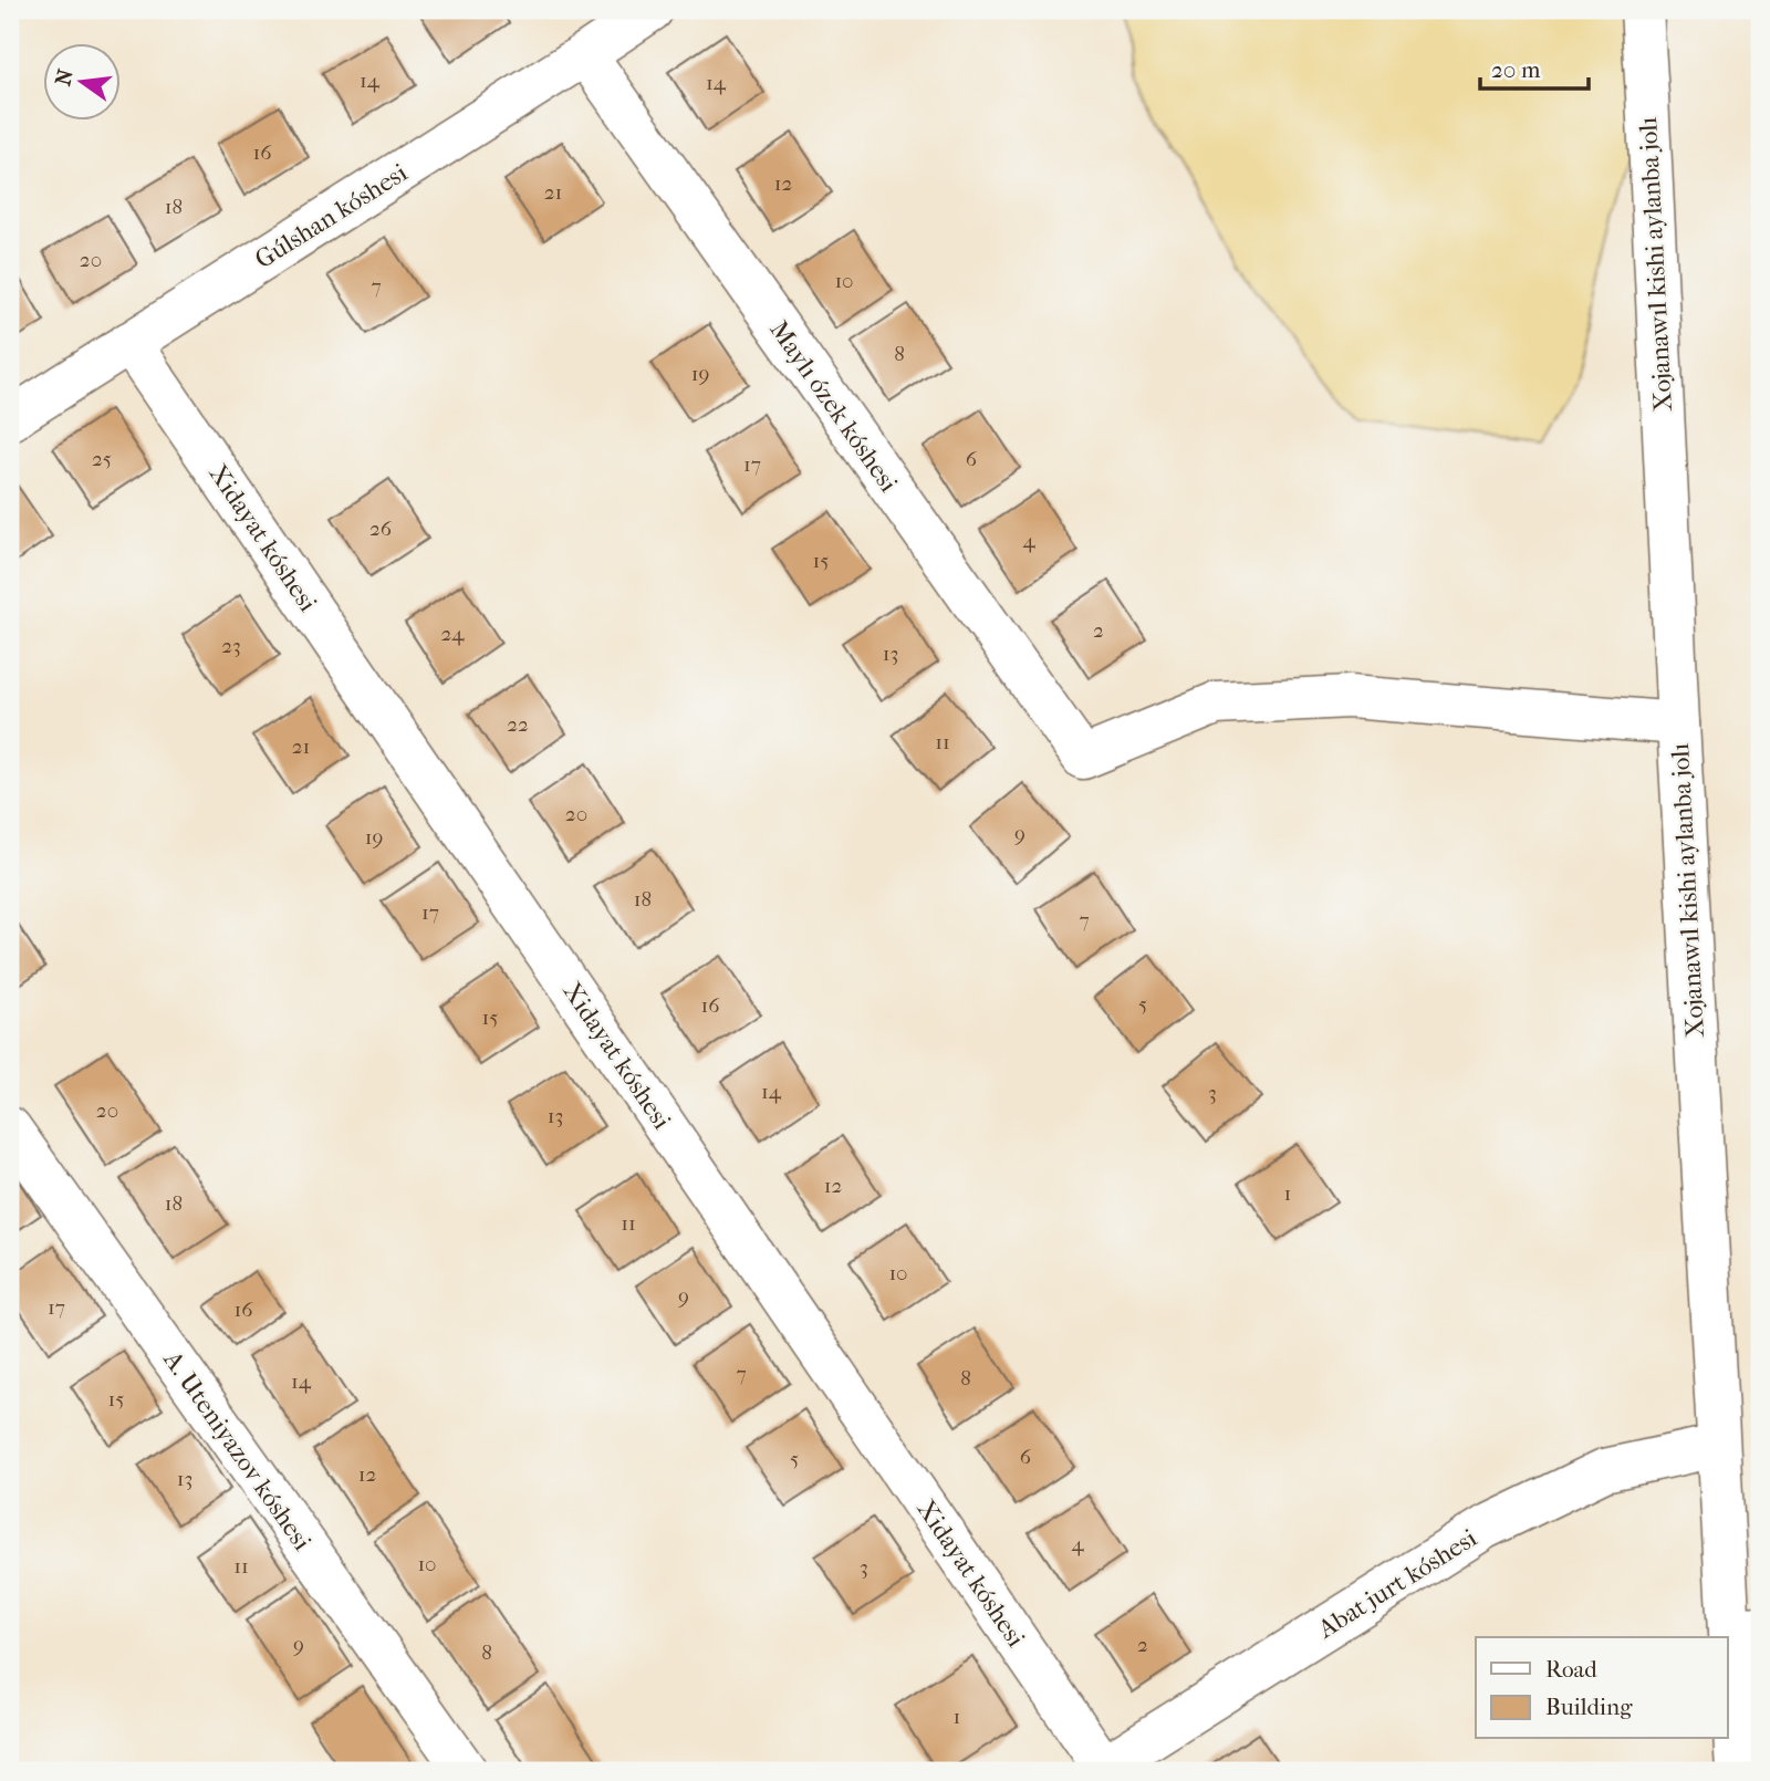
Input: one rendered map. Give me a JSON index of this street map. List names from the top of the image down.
{
  "streets": {
    "street": [
      "Gúlshan kóshesi",
      "Xojanawıl kishi aylanba jolı",
      "Maylı ózek kóshesi",
      "Xidayat kóshesi",
      "A. Uteniyazov kóshesi",
      "Abat jurt kóshesi"
    ]
  },
  "crossings": [
    ["Gúlshan kóshesi", "Maylı ózek kóshesi"],
    ["Gúlshan kóshesi", "Xidayat kóshesi"],
    ["Xojanawıl kishi aylanba jolı", "Maylı ózek kóshesi"],
    ["Xojanawıl kishi aylanba jolı", "Abat jurt kóshesi"],
    ["Xidayat kóshesi", "Abat jurt kóshesi"]
  ],
  "house_numbers": [
    "14",
    "14",
    "16",
    "12",
    "21",
    "18",
    "20",
    "10",
    "7",
    "8",
    "19",
    "25",
    "6",
    "17",
    "26",
    "4",
    "15",
    "2",
    "24",
    "23",
    "13",
    "22",
    "11",
    "21",
    "20",
    "9",
    "19",
    "18",
    "17",
    "7",
    "5",
    "16",
    "15",
    "14",
    "3",
    "20",
    "13",
    "12",
    "1",
    "18",
    "11",
    "10",
    "9",
    "17",
    "16",
    "7",
    "8",
    "14",
    "15",
    "6",
    "5",
    "12",
    "13",
    "4",
    "10",
    "11",
    "3",
    "9",
    "2",
    "8",
    "1"
  ],
  "legend": ["Road", "Building"],
  "scale_bar": "20 m",
  "north": "left"
}
